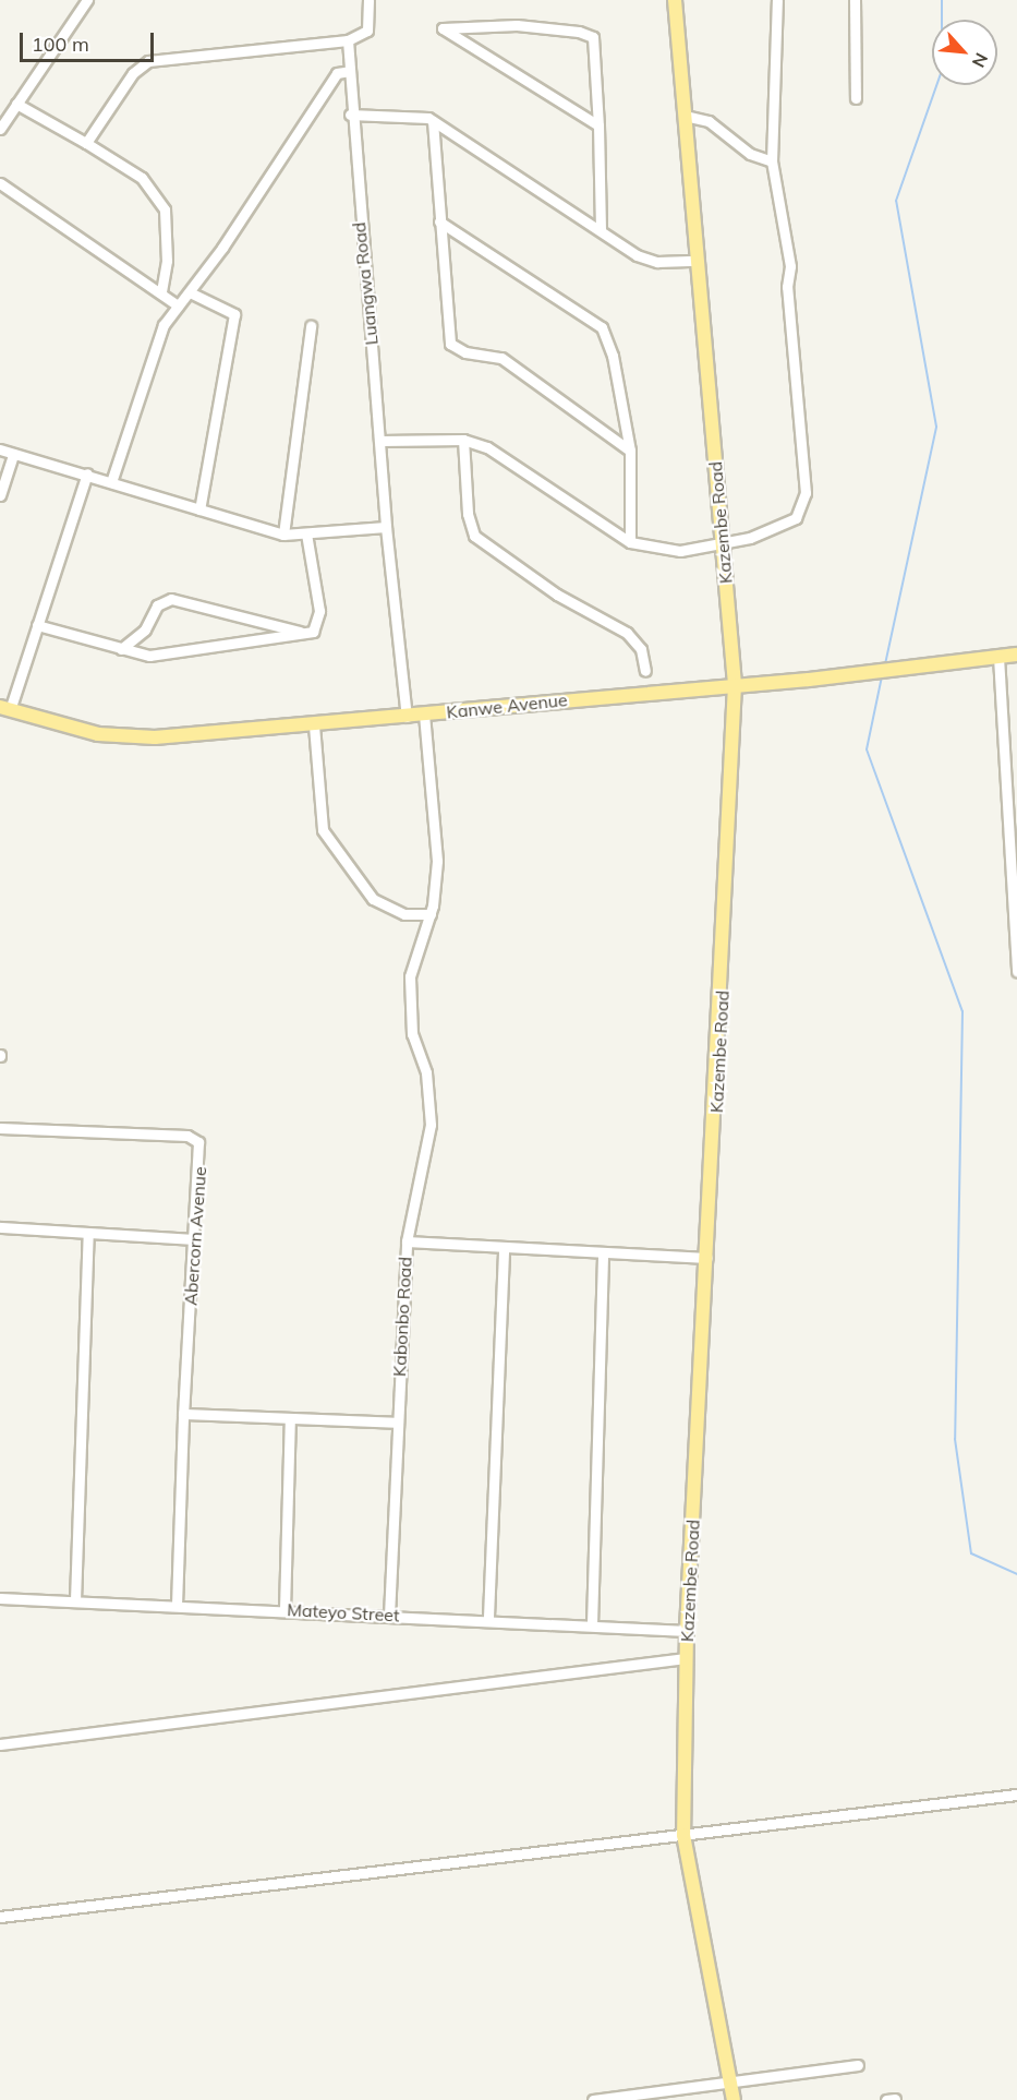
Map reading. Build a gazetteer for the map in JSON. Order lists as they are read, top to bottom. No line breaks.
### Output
{"streets":{"main road":["Kazembe Road","Kanwe Avenue"],"street":["Luangwa Road","Abercorn Avenue","Kabonbo Road","Mateyo Street"]},"crossings":[["Luangwa Road","Kanwe Avenue"],["Kazembe Road","Kanwe Avenue"],["Kazembe Road","Kabonbo Road"],["Kazembe Road","Mateyo Street"],["Abercorn Avenue","Mateyo Street"],["Kabonbo Road","Mateyo Street"]],"scale_bar":"100 m","north":"bottom right"}
